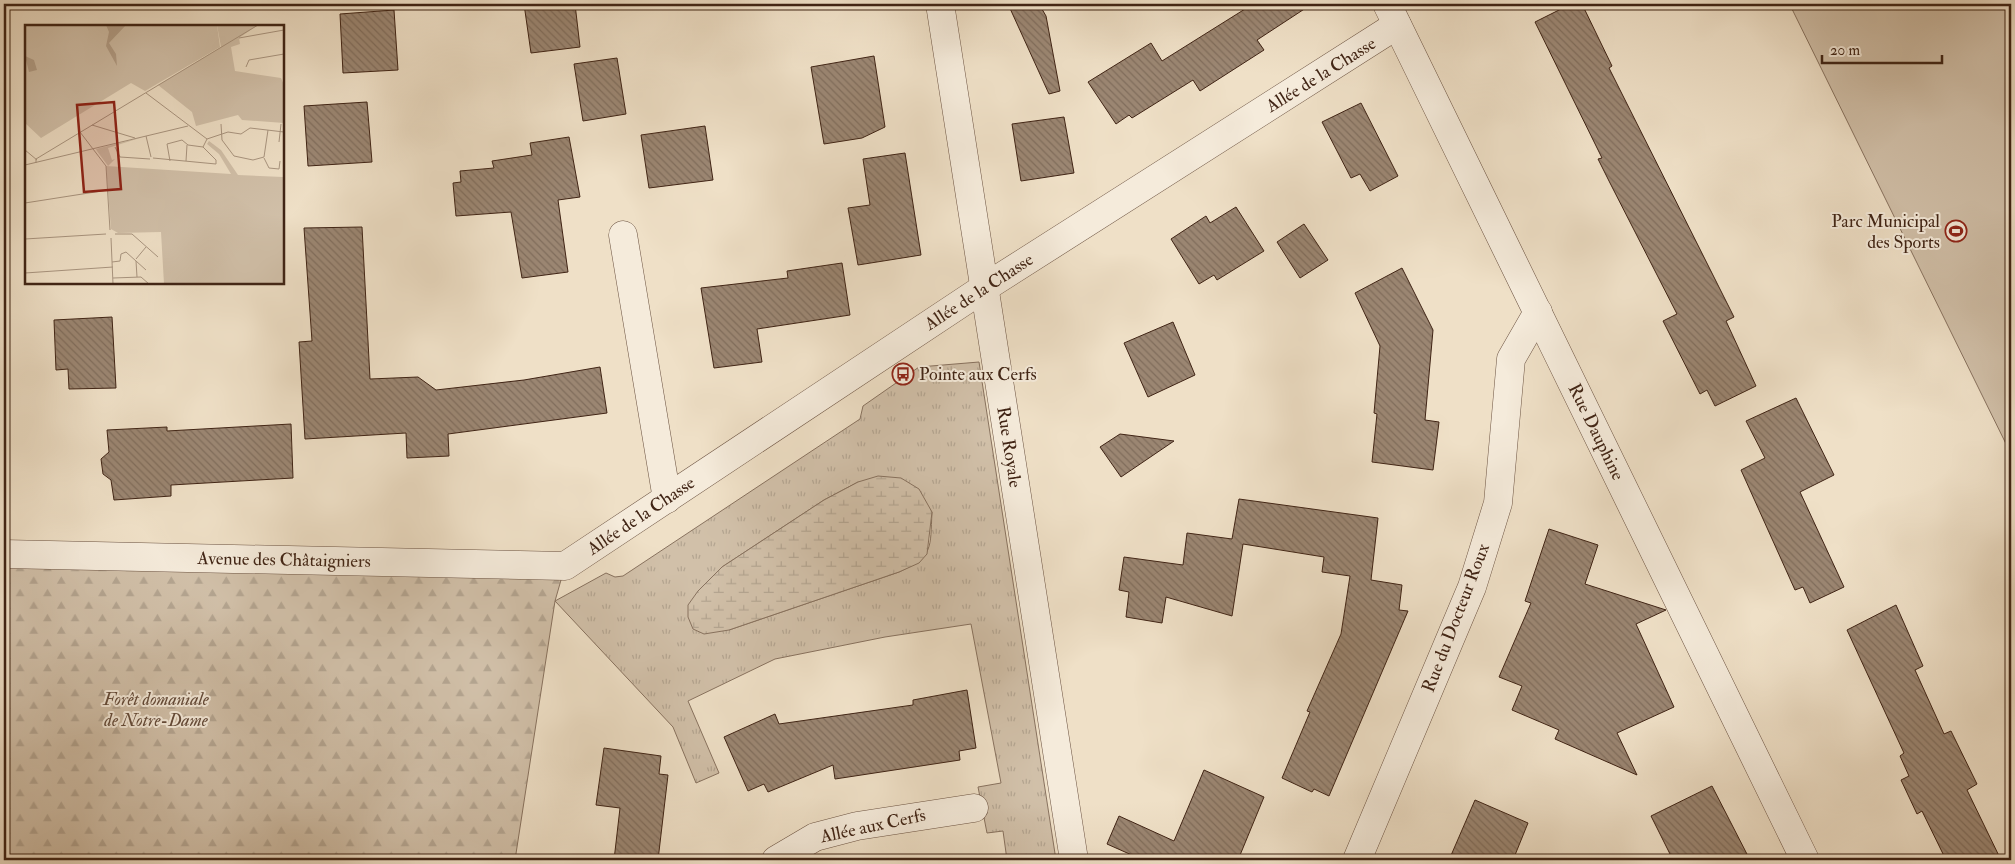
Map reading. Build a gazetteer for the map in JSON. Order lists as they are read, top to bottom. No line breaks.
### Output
{"streets":{"street":["Allée de la Chasse","Rue Dauphine","Rue Royale","Avenue des Châtaigniers","Rue du Docteur Roux","Allée aux Cerfs"]},"crossings":[["Allée de la Chasse","Rue Dauphine"],["Allée de la Chasse","Rue Royale"],["Allée de la Chasse","Avenue des Châtaigniers"],["Rue Dauphine","Rue du Docteur Roux"]],"parks":["Forêt domaniale de Notre-Dame"],"places":{"sports":["Parc Municipal des Sports"],"bus stop":["Pointe aux Cerfs"]},"scale_bar":"20 m"}
